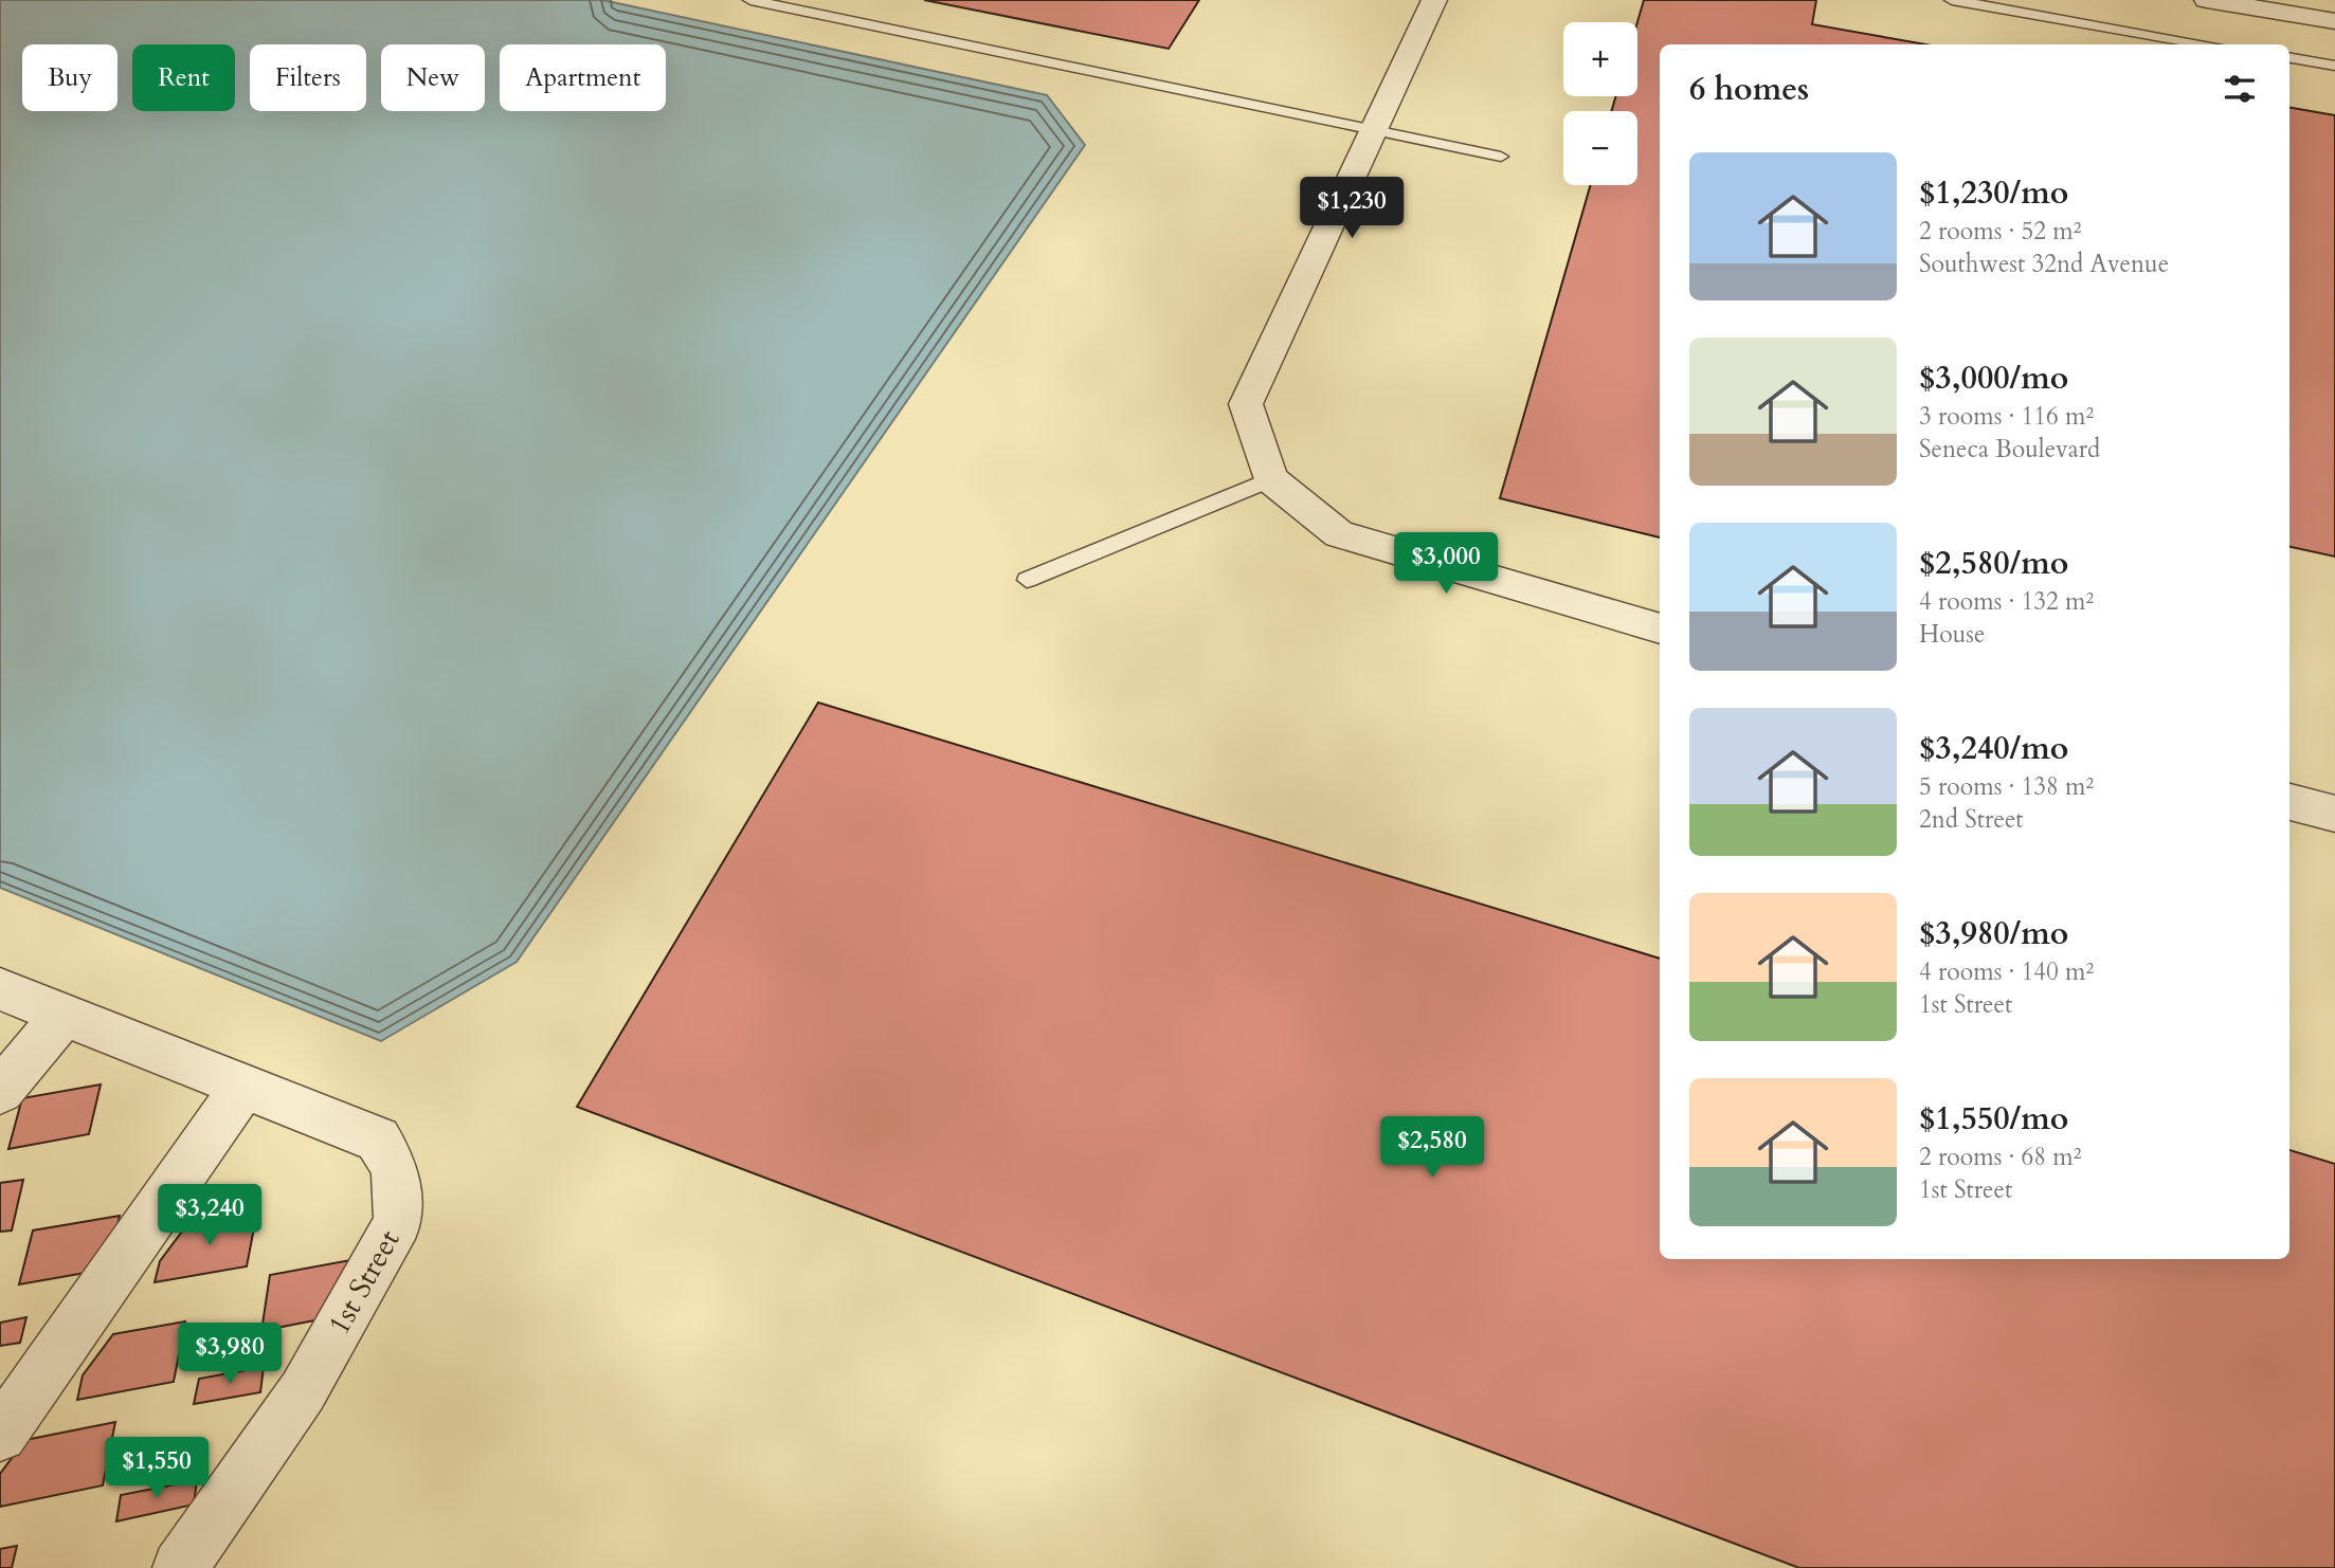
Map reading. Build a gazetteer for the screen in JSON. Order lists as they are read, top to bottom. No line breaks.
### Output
{"streets":{"street":["1st Street"]},"page":{"map_buttons":["+","−"],"chip":["Buy","Rent","Filters","New","Apartment"],"heading":"6 homes","list":[{"name":"$1,230/mo","note":"2 rooms · 52 m² · Southwest 32nd Avenue"},{"name":"$3,000/mo","note":"3 rooms · 116 m² · Seneca Boulevard"},{"name":"$2,580/mo","note":"4 rooms · 132 m² · House"},{"name":"$3,240/mo","note":"5 rooms · 138 m² · 2nd Street"},{"name":"$3,980/mo","note":"4 rooms · 140 m² · 1st Street"},{"name":"$1,550/mo","note":"2 rooms · 68 m² · 1st Street"}],"price":["$1,230","$3,000","$2,580","$3,240","$3,980","$1,550"]}}
